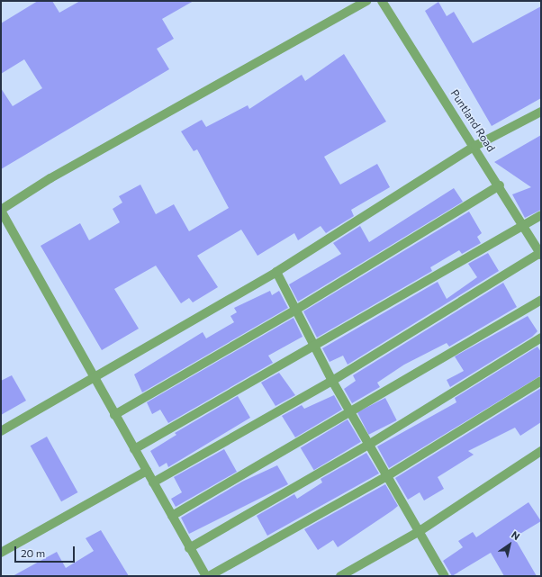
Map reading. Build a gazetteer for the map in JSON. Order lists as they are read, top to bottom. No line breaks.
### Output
{"streets":{"street":["Puntland Road"]},"scale_bar":"20 m","north":"top right"}
